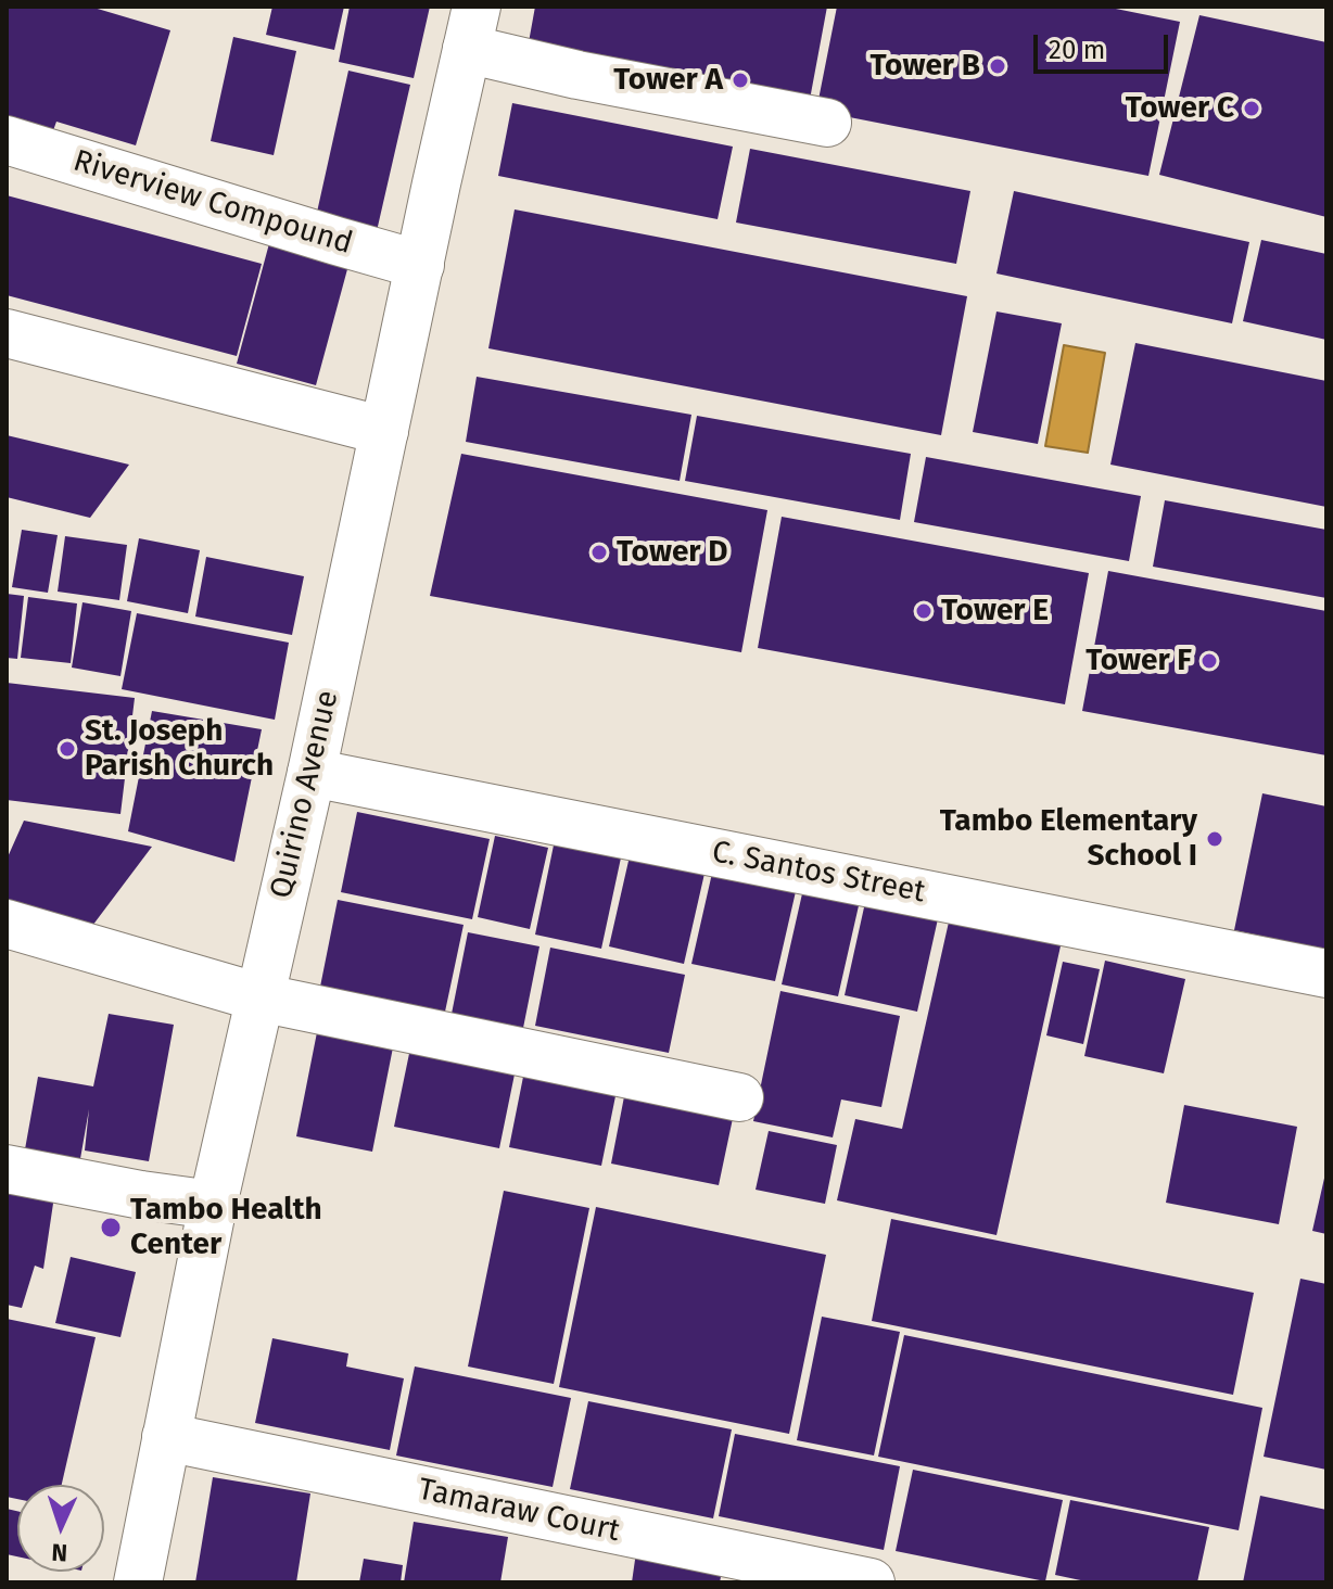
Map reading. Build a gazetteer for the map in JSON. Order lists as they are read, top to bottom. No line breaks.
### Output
{"streets":{"street":["Riverview Compound","Quirino Avenue","C. Santos Street","Tamaraw Court"]},"crossings":[["Riverview Compound","Quirino Avenue"],["Quirino Avenue","C. Santos Street"],["Quirino Avenue","Tamaraw Court"]],"places":["Tower B","Tower A","Tower C","Tower D","Tower E","Tower F","St. Joseph Parish Church","Tambo Elementary School I","Tambo Health Center"],"scale_bar":"20 m","north":"bottom"}
